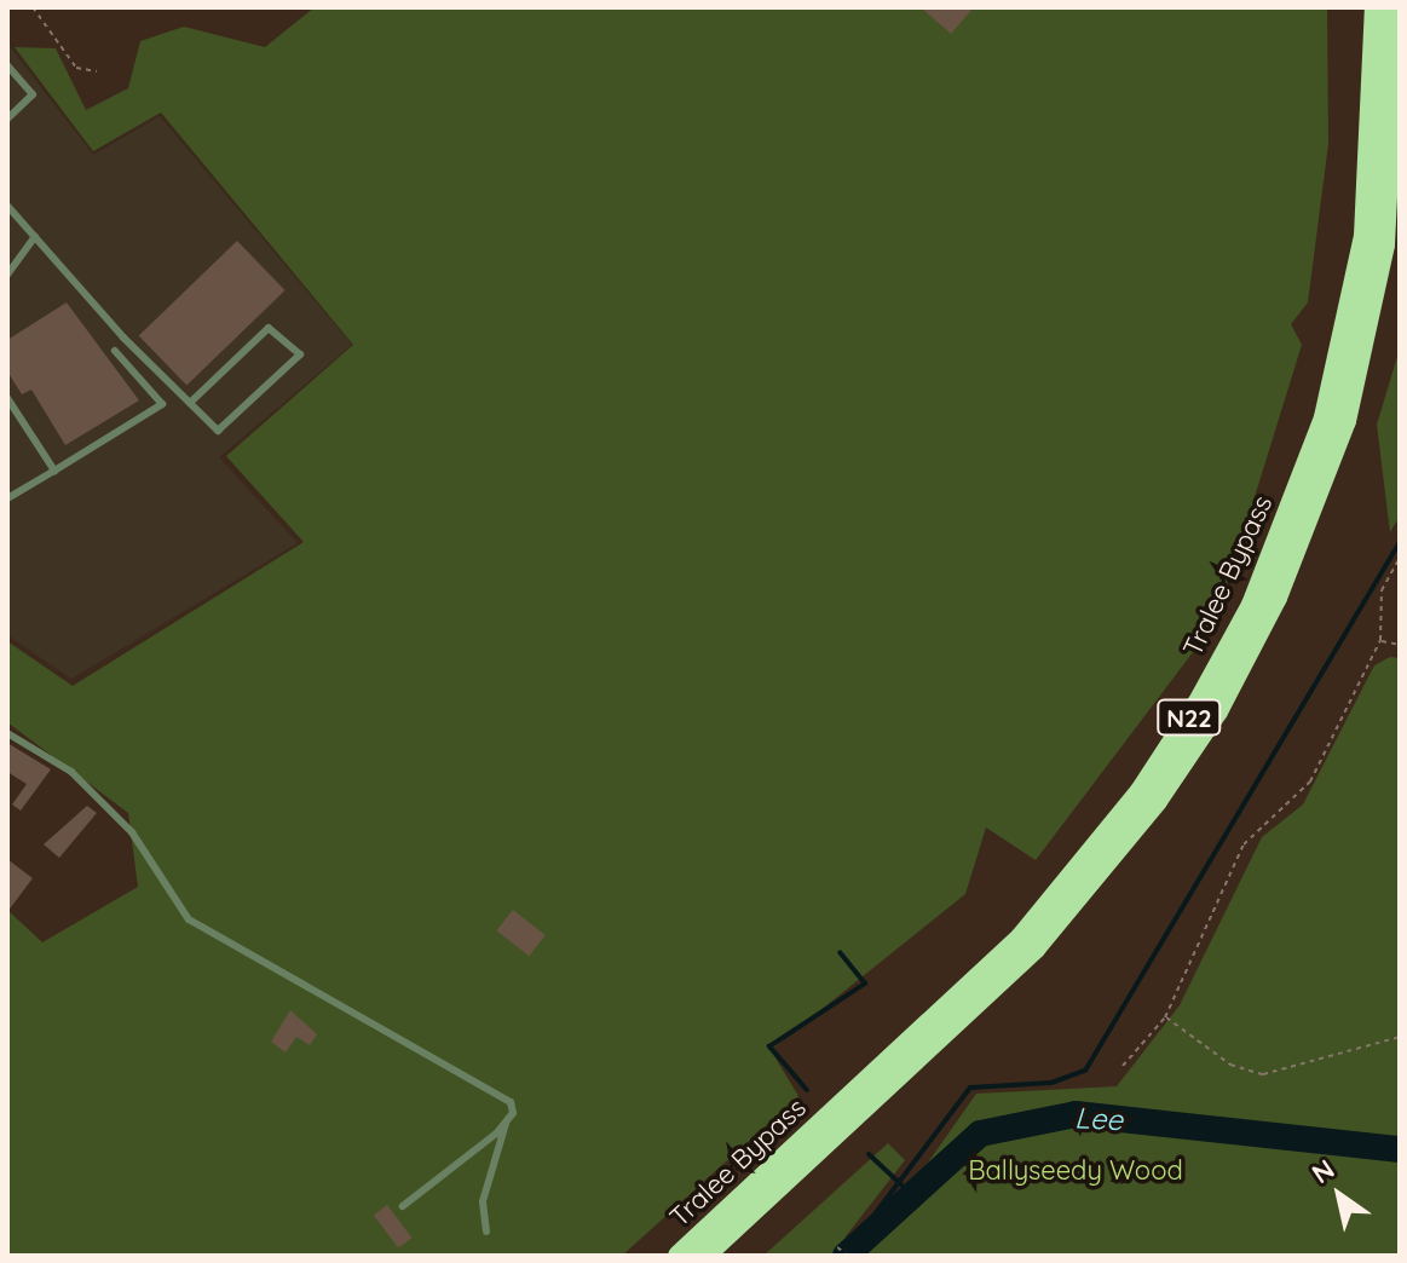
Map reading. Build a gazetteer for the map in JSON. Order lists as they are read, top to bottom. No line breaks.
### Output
{"streets":{"highway":["Tralee Bypass","N22"]},"water":["Lee"],"parks":["Ballyseedy Wood"],"north":"top left"}
